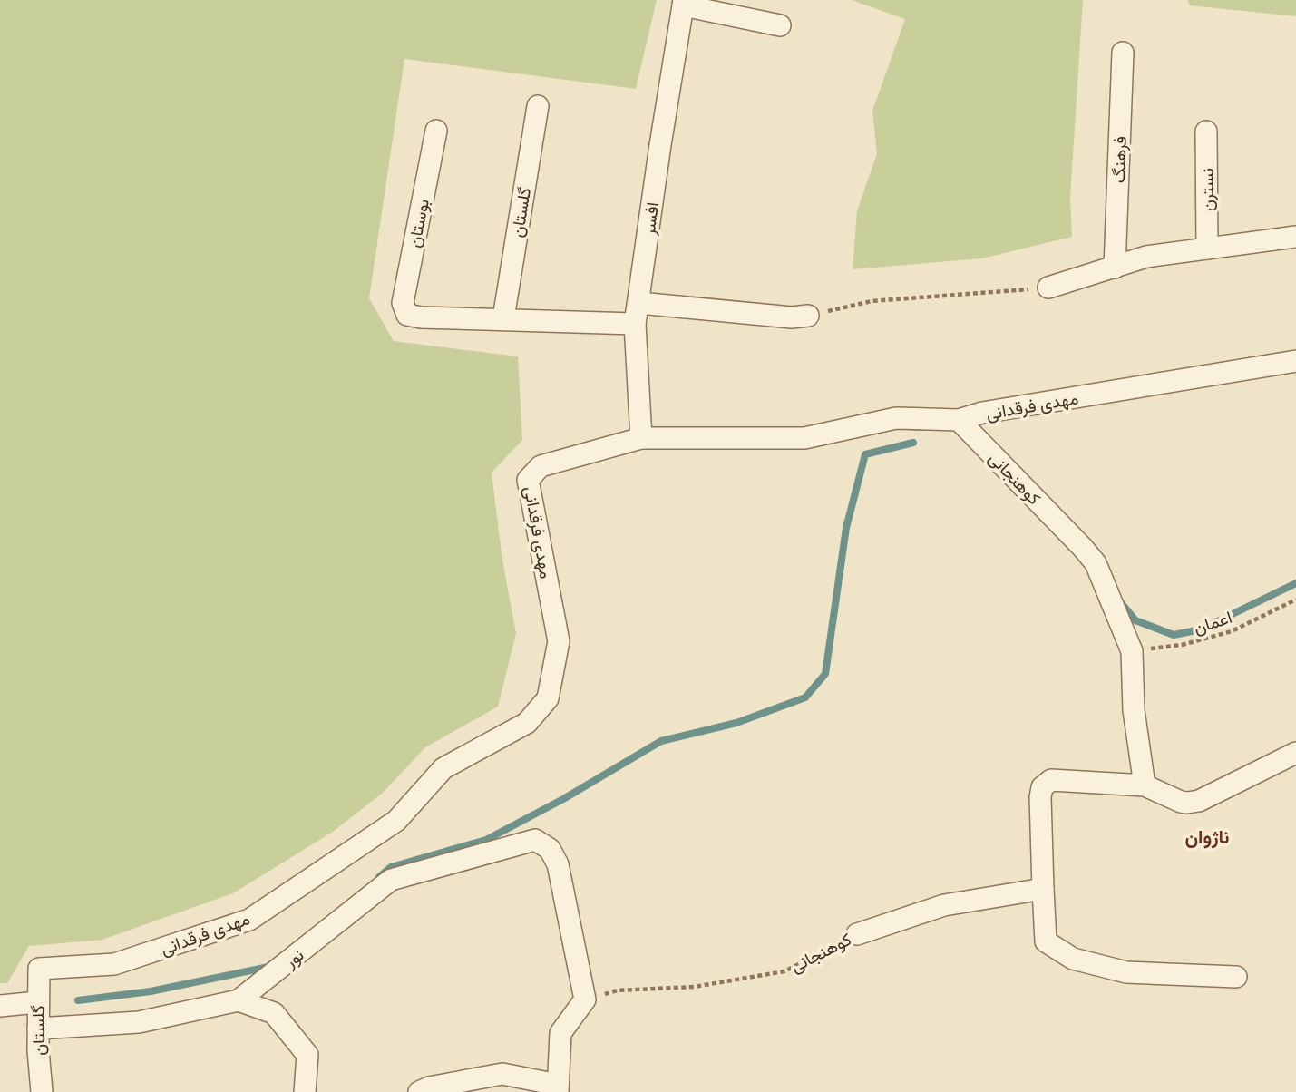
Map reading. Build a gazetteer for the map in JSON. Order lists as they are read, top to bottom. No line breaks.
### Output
{"streets":{"street":["فرهنگ","نسترن","گلستان","افسر","بوستان","مهدی فرقدانی","کوهنجانی","نور"],"path":["اعمان"]},"crossings":[["گلستان","بوستان"],["گلستان","مهدی فرقدانی"],["گلستان","نور"],["افسر","مهدی فرقدانی"],["مهدی فرقدانی","کوهنجانی"],["کوهنجانی","اعمان"],["کوهنجانی","نور"]],"districts":["ناژوان"]}
